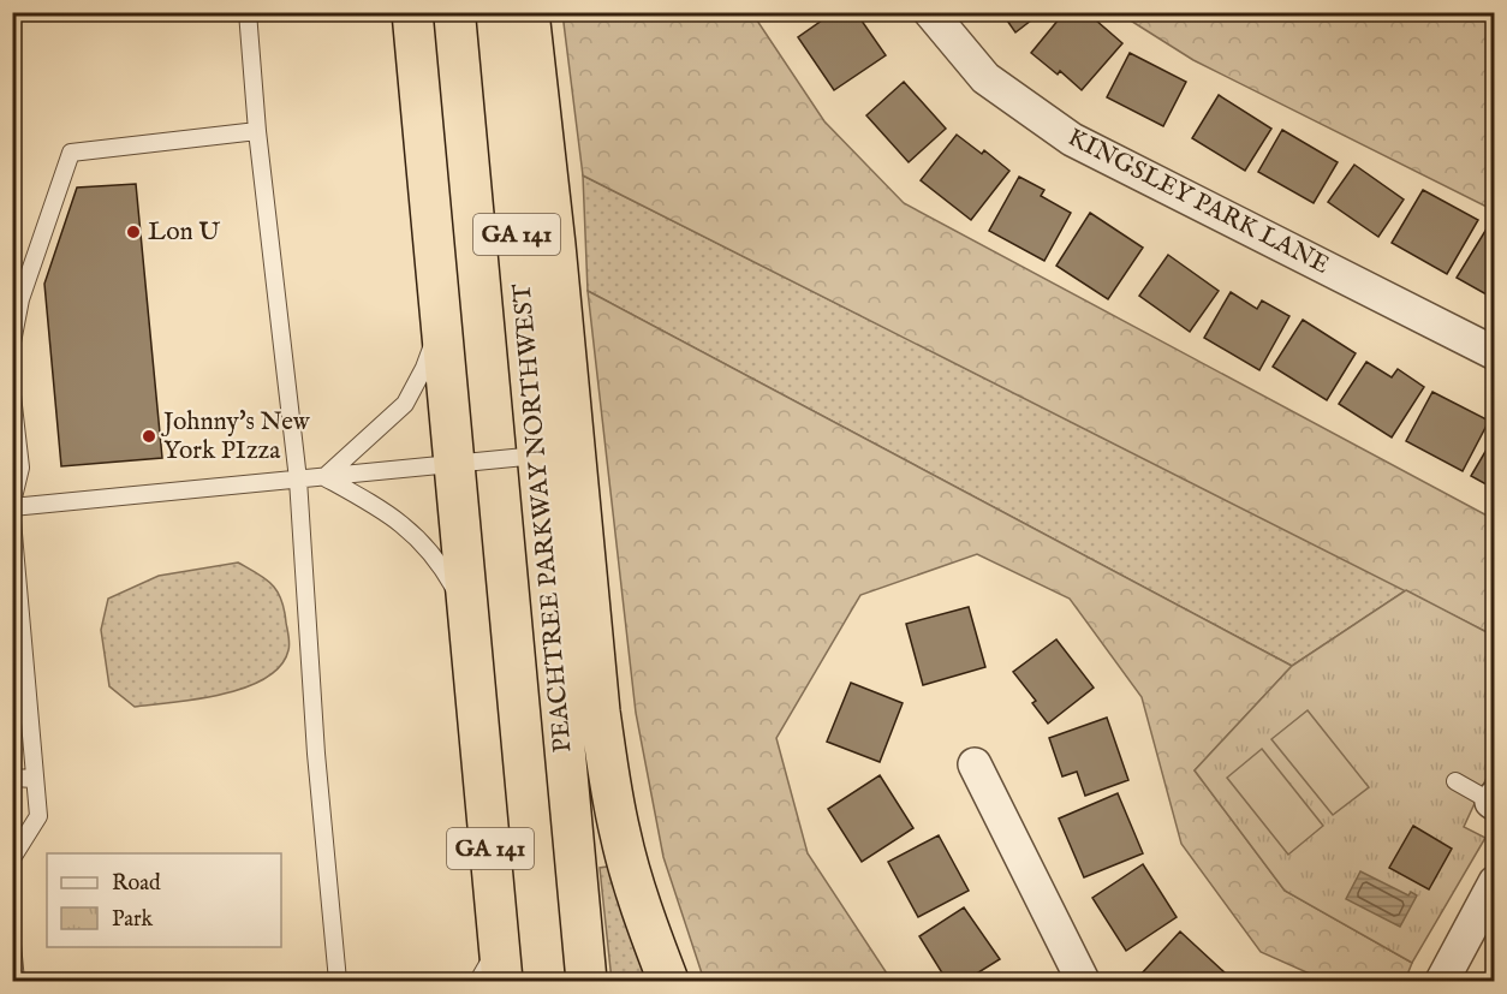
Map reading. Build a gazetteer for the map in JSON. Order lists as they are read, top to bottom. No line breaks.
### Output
{"streets":{"highway":["GA 141","PEACHTREE PARKWAY NORTHWEST"],"street":["KINGSLEY PARK LANE"]},"places":["Lon U","Johnny's New York PIzza"],"legend":["Road","Park"]}
